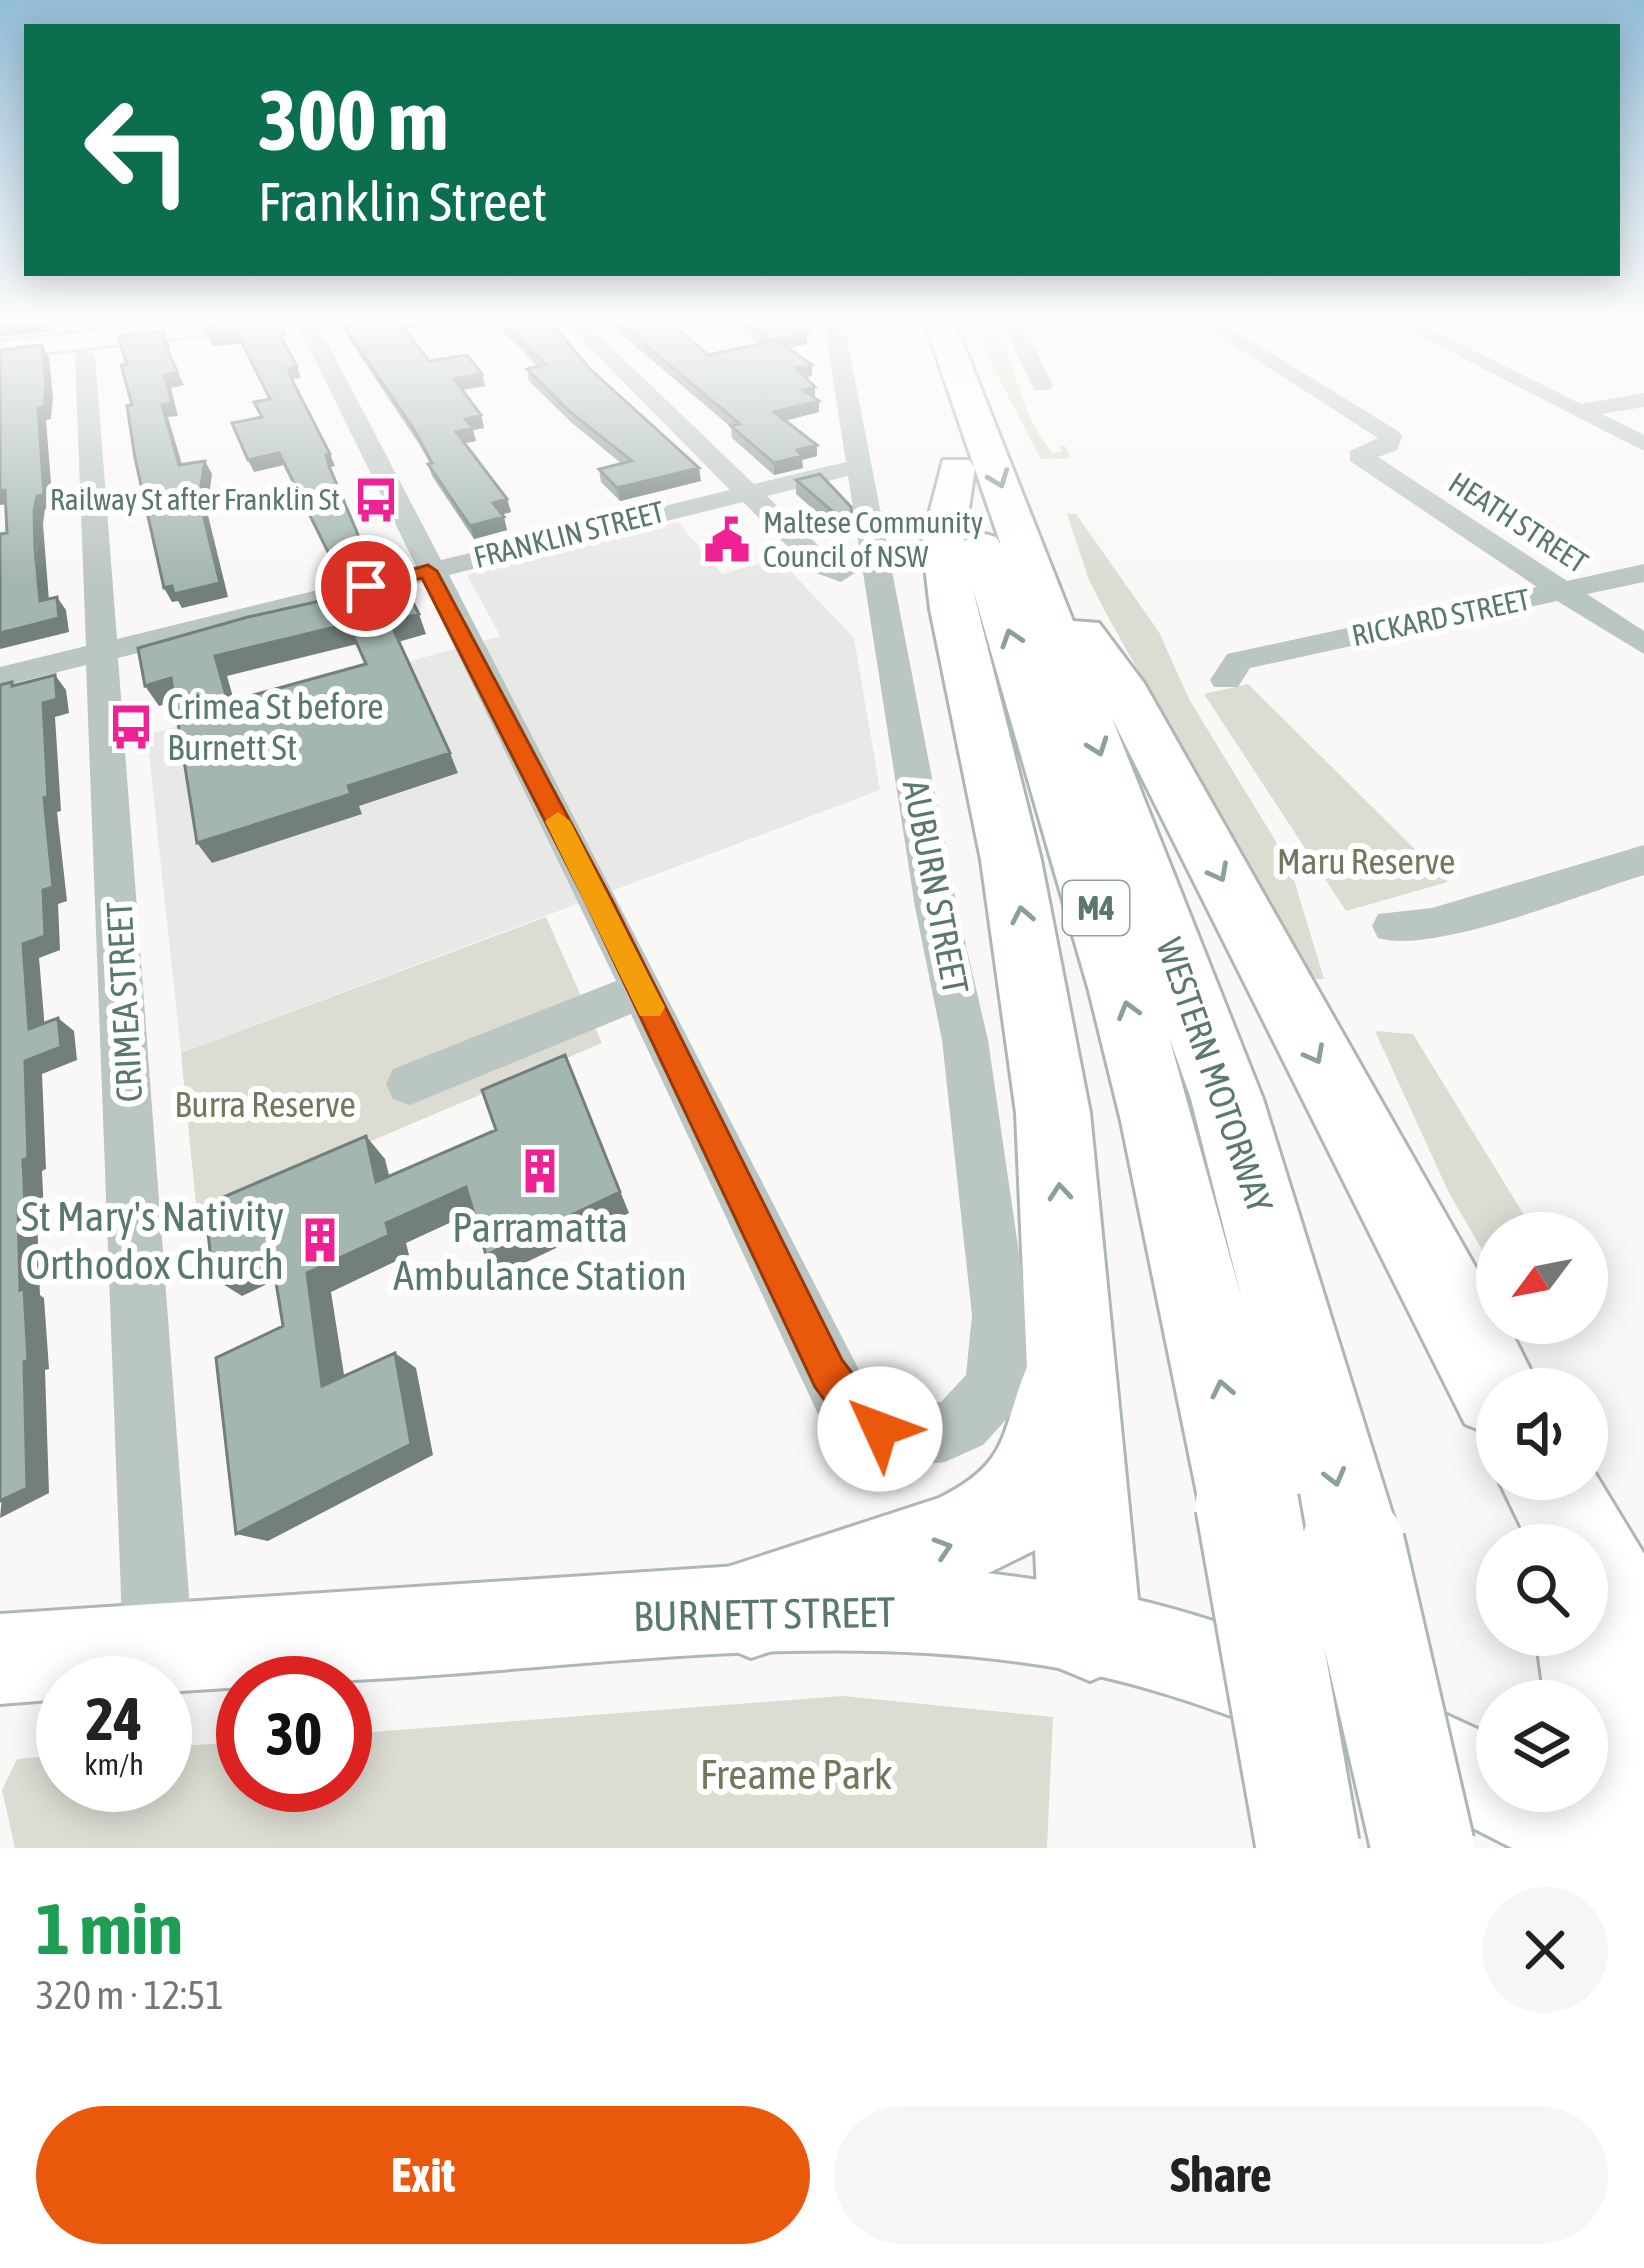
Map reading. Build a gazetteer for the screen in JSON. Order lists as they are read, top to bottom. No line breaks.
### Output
{"streets":{"highway":["M4","WESTERN MOTORWAY"],"main road":["BURNETT STREET"],"street":["HEATH STREET","FRANKLIN STREET","RICKARD STREET","AUBURN STREET","CRIMEA STREET"]},"crossings":[["HEATH STREET","RICKARD STREET"],["FRANKLIN STREET","AUBURN STREET"],["FRANKLIN STREET","CRIMEA STREET"],["M4","WESTERN MOTORWAY"],["CRIMEA STREET","BURNETT STREET"]],"parks":["Maru Reserve","Burra Reserve","Freame Park"],"places":{"bus stop":["Railway St after Franklin St","Crimea St before Burnett St"],"public building":["Maltese Community Council of NSW"],"building":["Parramatta Ambulance Station","St Mary's Nativity Orthodox Church"]},"north":"bottom left","page":{"turn":["300 m","Franklin Street"],"speed":"24 km/h","limit":"30","heading":["1 min","320 m · 12:51"],"buttons":["Exit","Share"]}}
